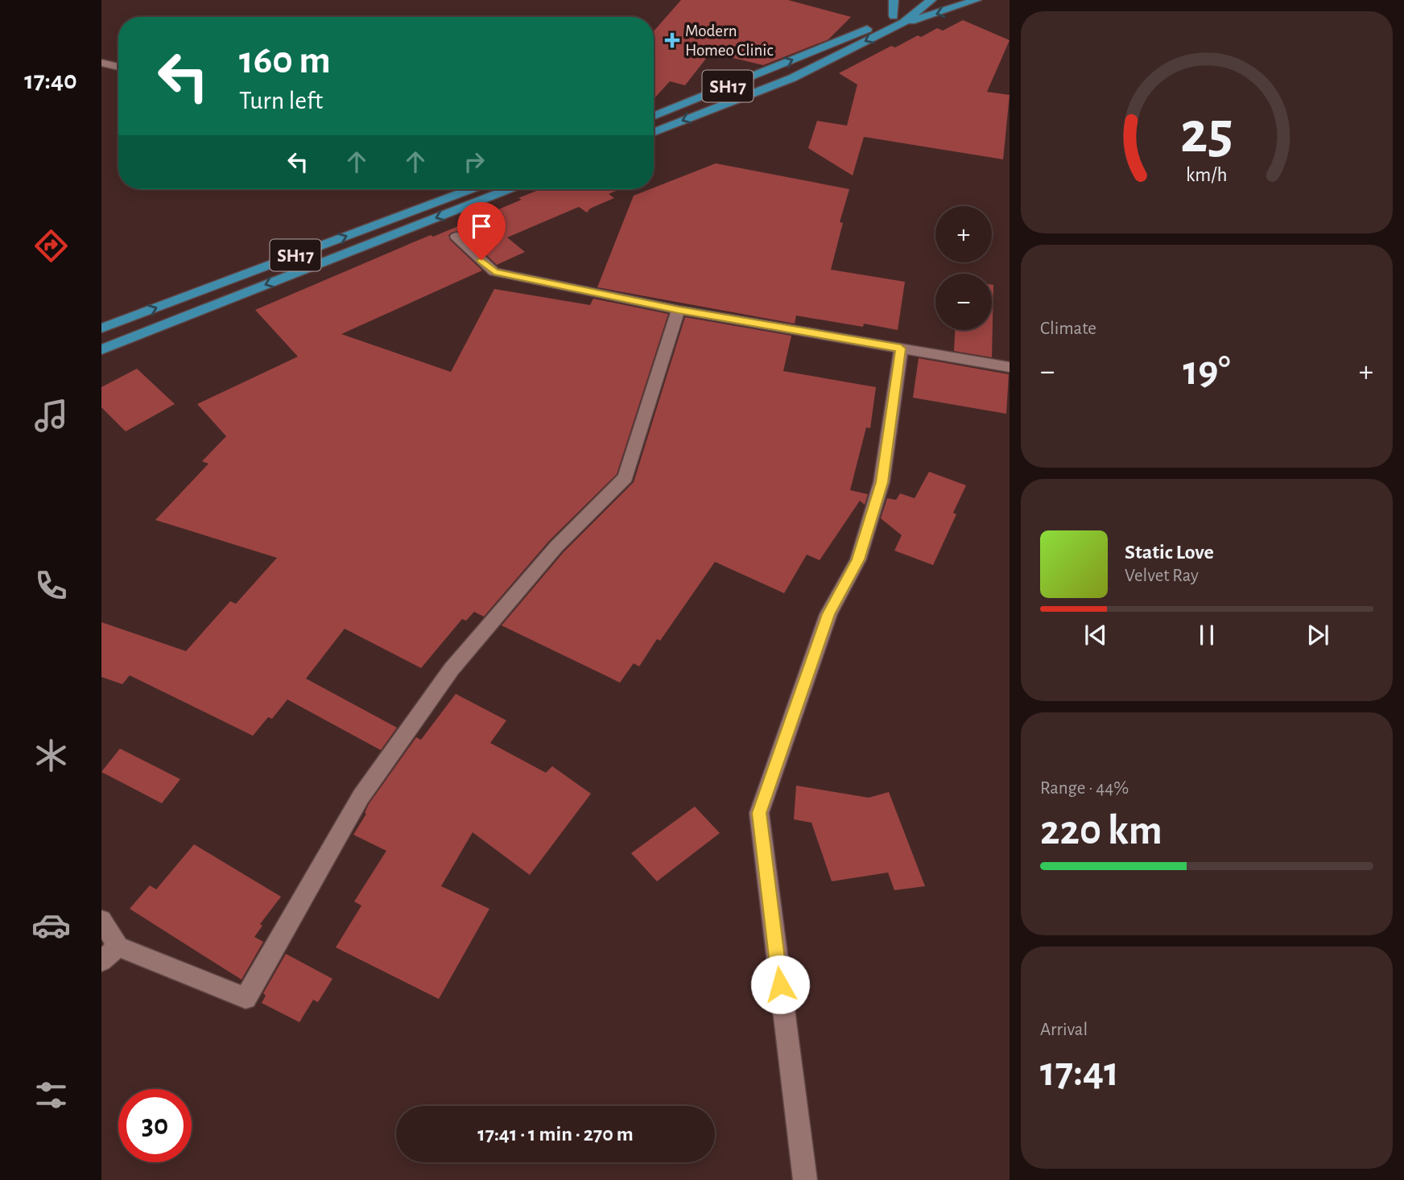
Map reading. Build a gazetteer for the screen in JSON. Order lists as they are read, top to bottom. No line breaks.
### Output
{"streets":{"main road":["SH17"]},"places":{"health":["Modern Homeo Clinic"]},"page":{"tabs":"17:40","turn":["160 m","Turn left"],"map_buttons":["+","−"],"tile":["Climate",["Range · 44%","220 km"],["Arrival","17:41"]],"heat":["−","19°","+"],"song":["Static Love","Velvet Ray"],"limit":"30","trip":"17:41 · 1 min · 270 m","gauge":["25","km/h"]}}
